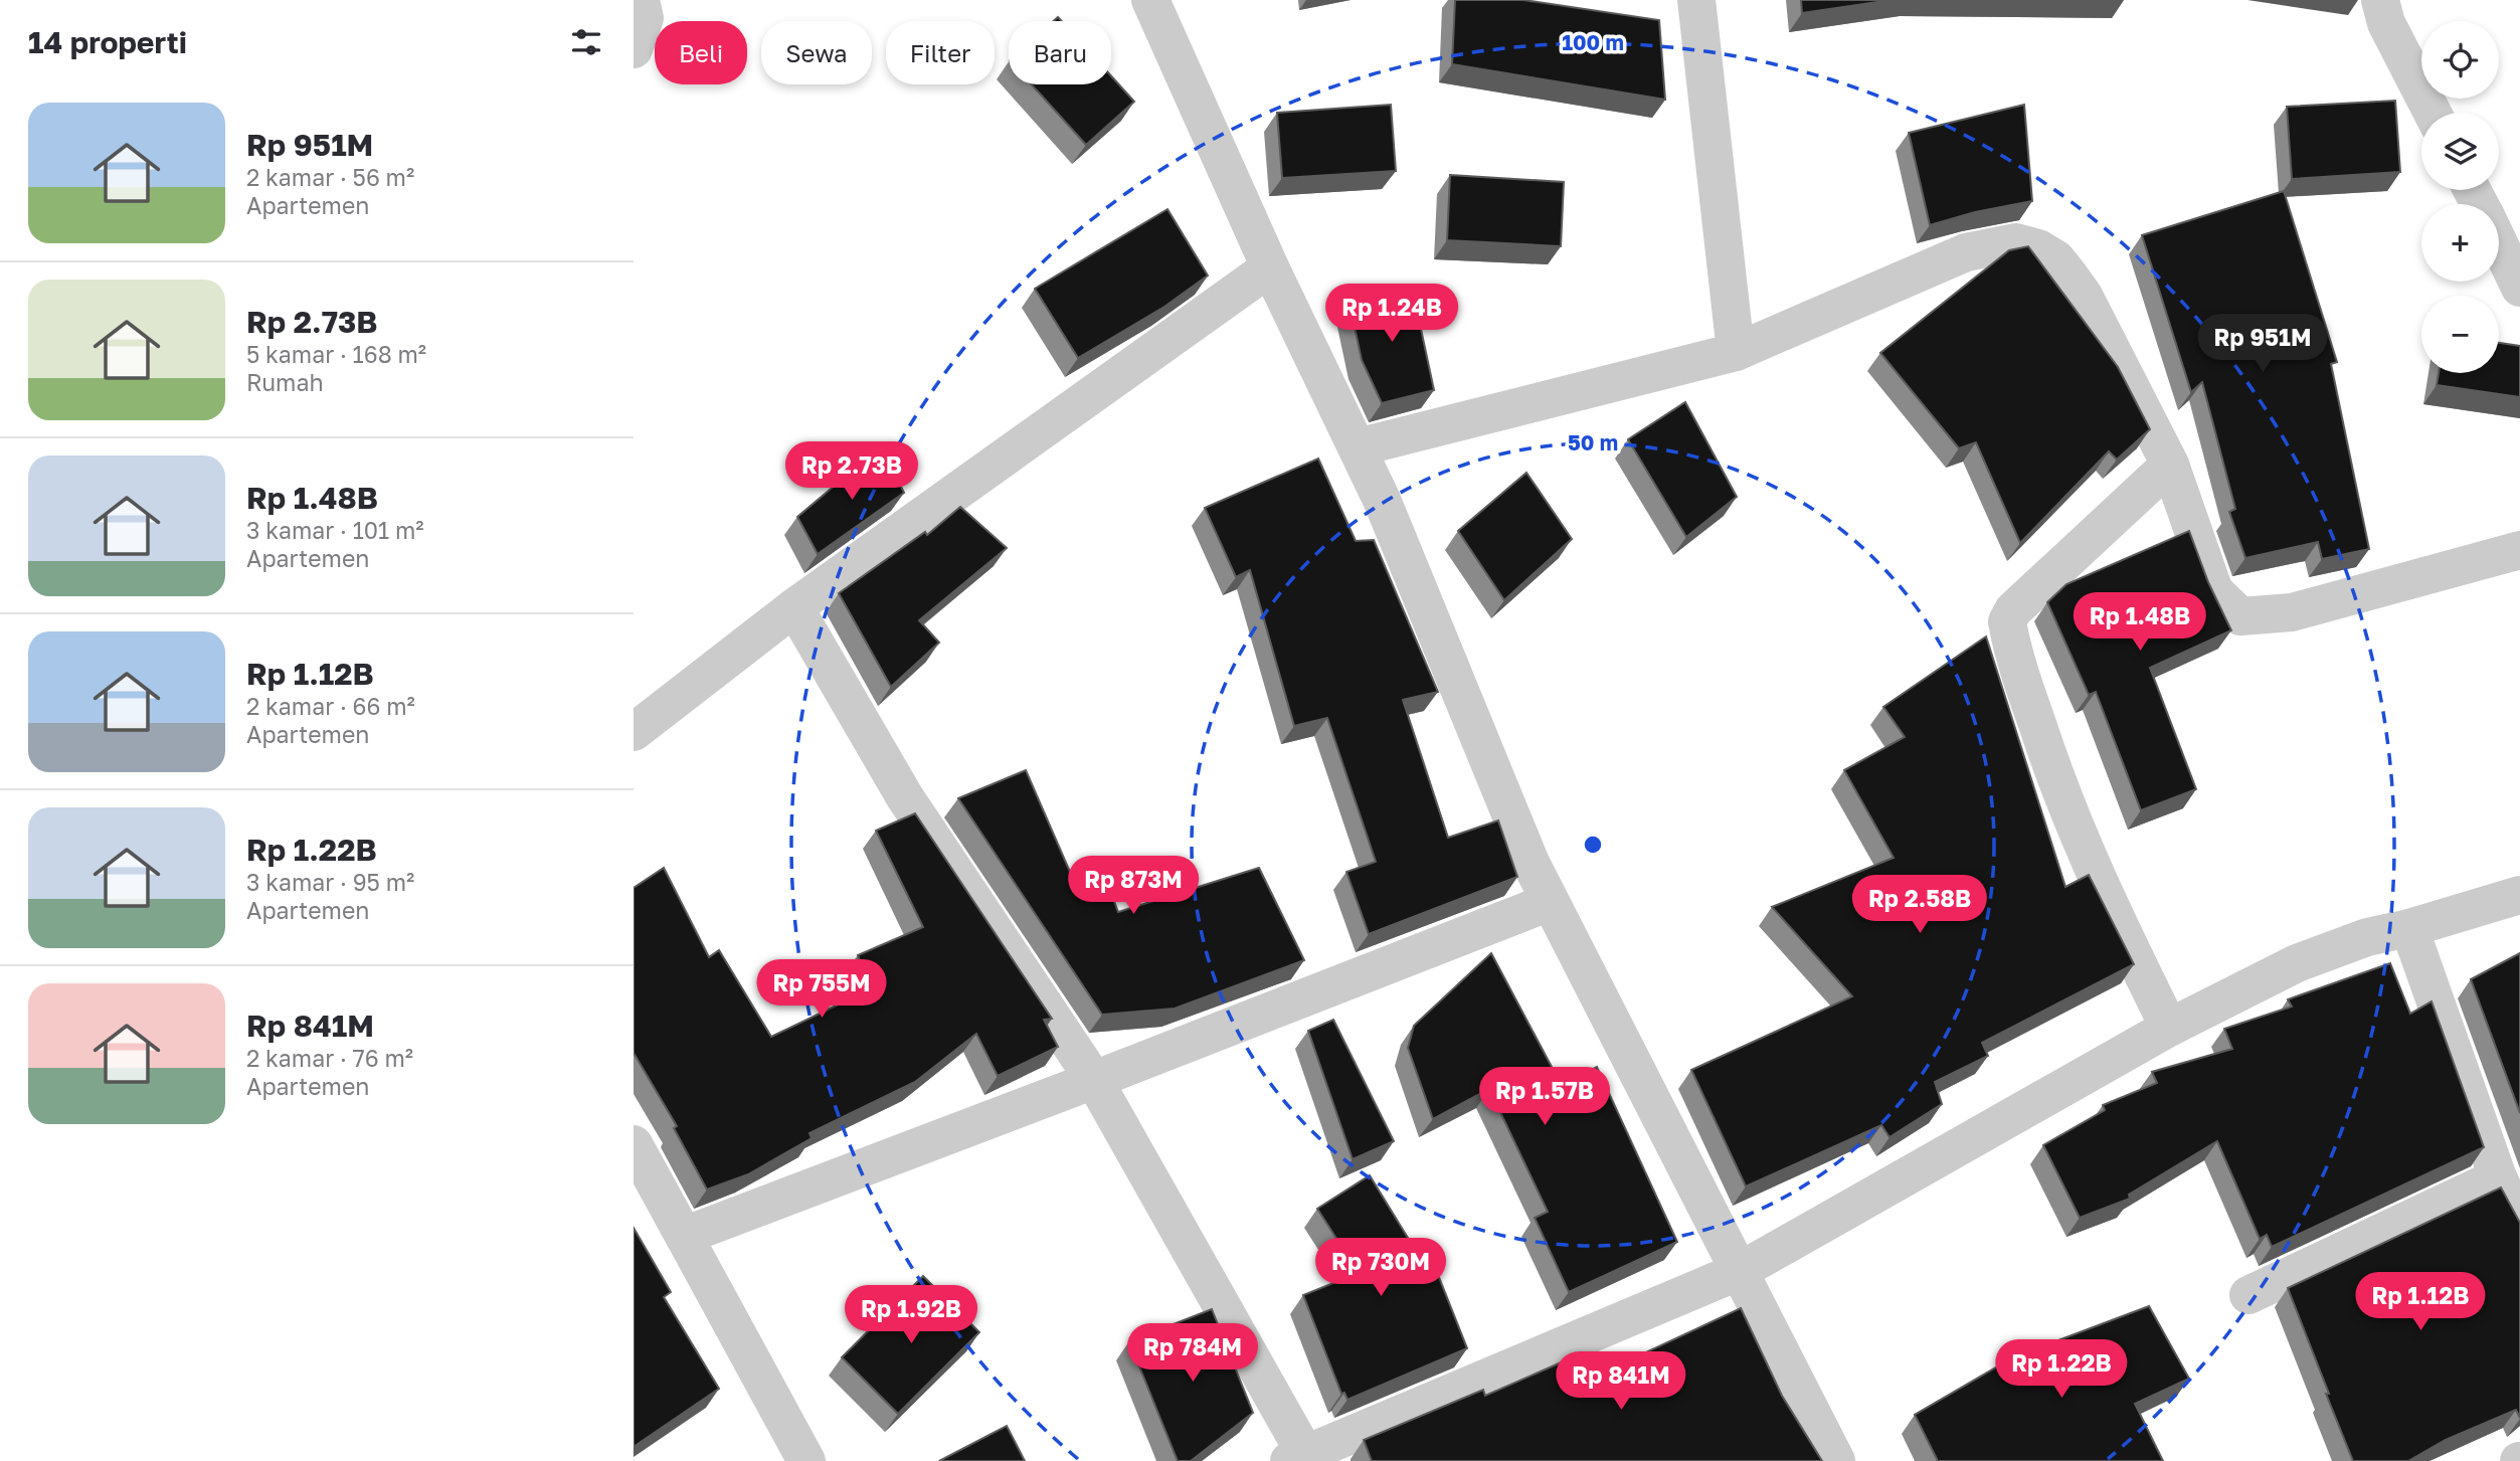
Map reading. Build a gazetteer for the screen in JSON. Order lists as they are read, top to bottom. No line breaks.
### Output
{"page":{"heading":"14 properti","map_buttons":["+","−"],"chip":["Beli","Sewa","Filter","Baru"],"list":[{"name":"Rp 951M","note":"2 kamar · 56 m² · Apartemen"},{"name":"Rp 2.73B","note":"5 kamar · 168 m² · Rumah"},{"name":"Rp 1.48B","note":"3 kamar · 101 m² · Apartemen"},{"name":"Rp 1.12B","note":"2 kamar · 66 m² · Apartemen"},{"name":"Rp 1.22B","note":"3 kamar · 95 m² · Apartemen"},{"name":"Rp 841M","note":"2 kamar · 76 m² · Apartemen"}],"price":["Rp 1.24B","Rp 951M","Rp 2.73B","Rp 1.48B","Rp 873M","Rp 2.58B","Rp 755M","Rp 1.57B","Rp 730M","Rp 1.12B","Rp 1.92B","Rp 784M","Rp 1.22B","Rp 841M"]},"rings":["100 m","50 m"]}
